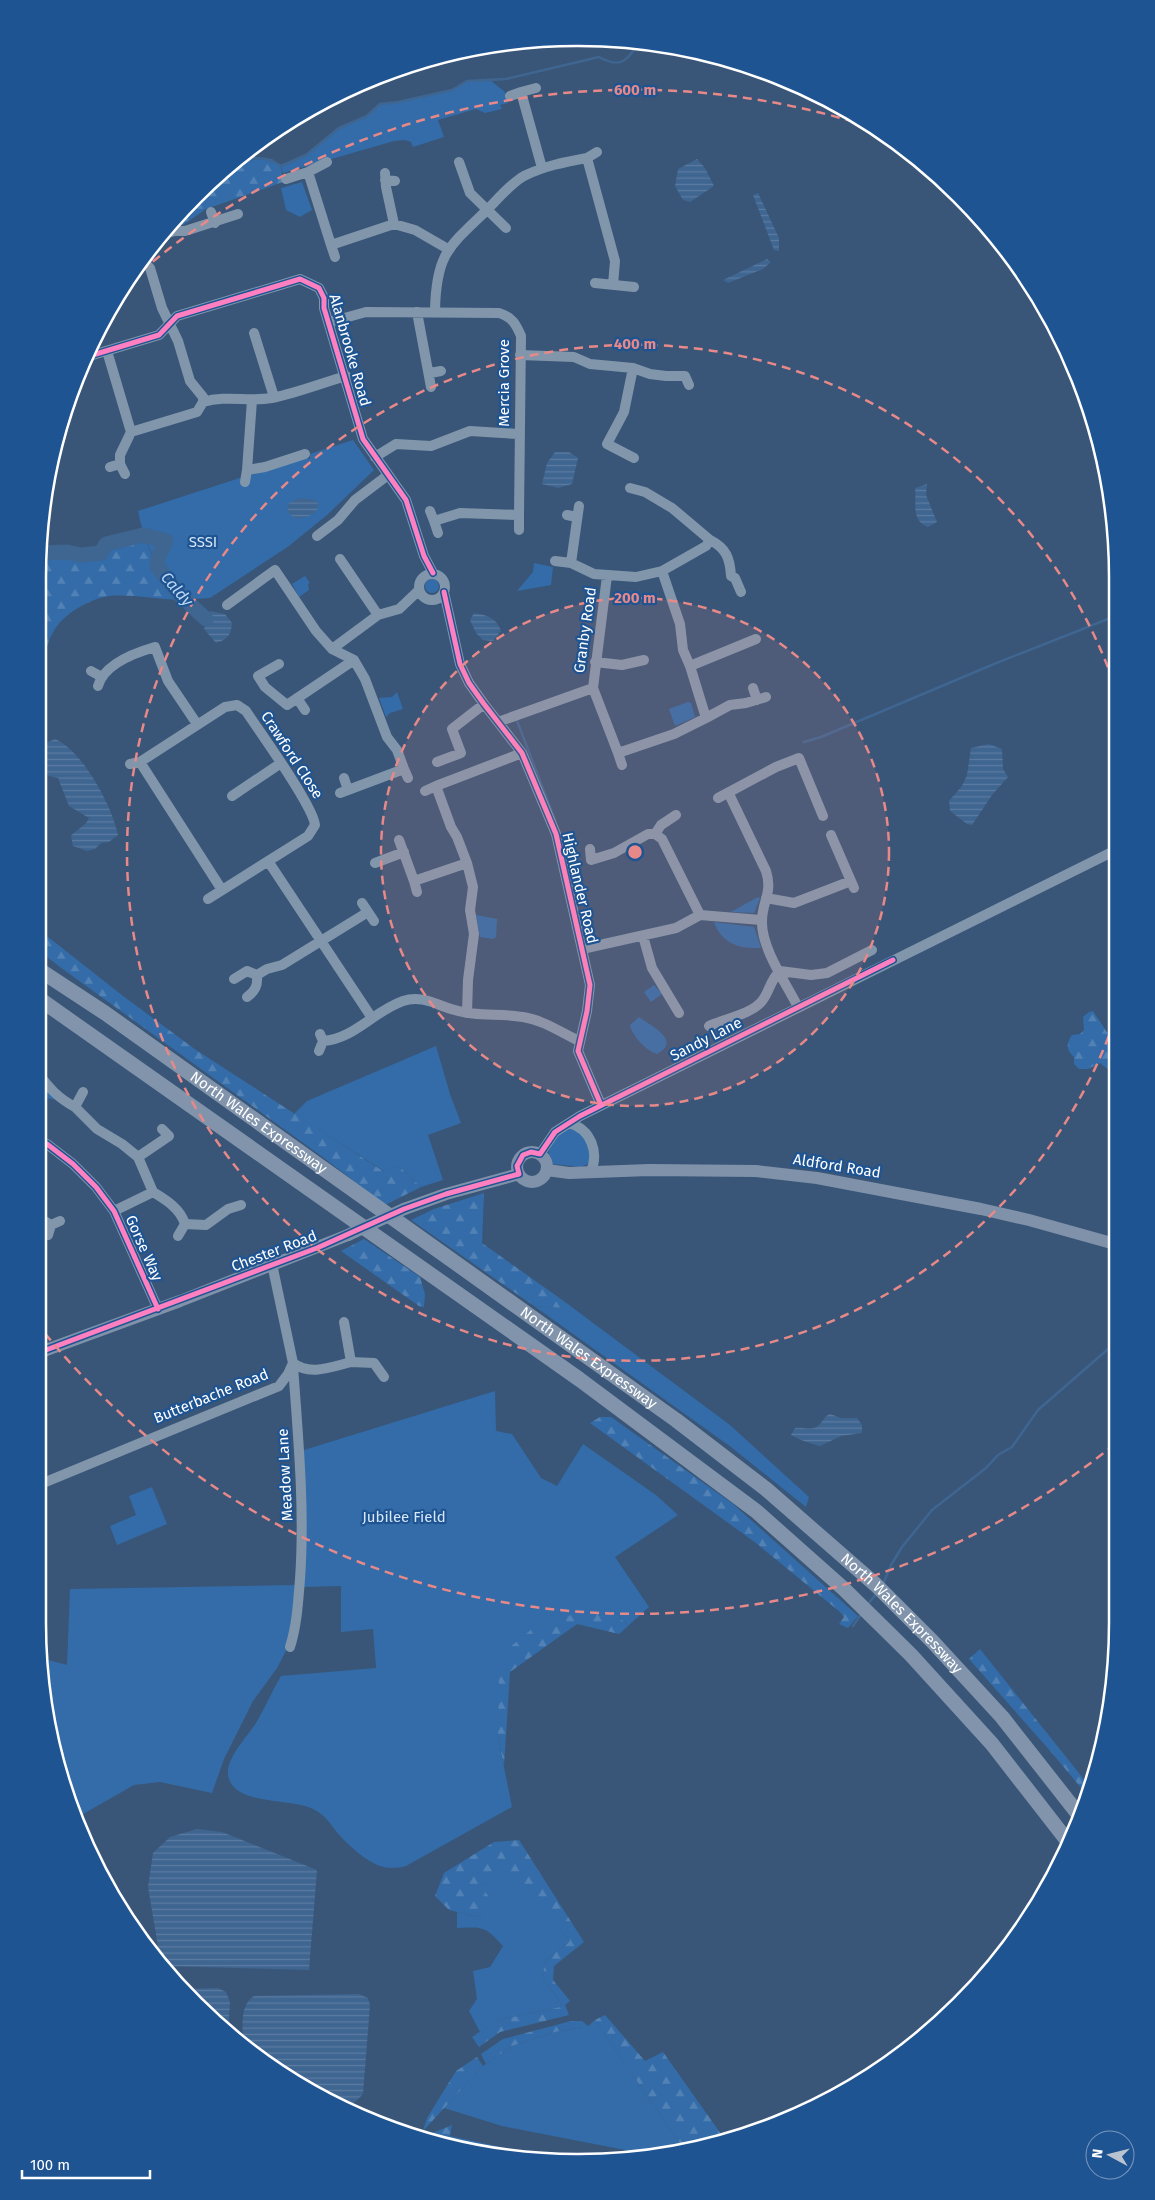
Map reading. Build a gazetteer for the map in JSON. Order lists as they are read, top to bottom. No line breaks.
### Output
{"streets":{"highway":["North Wales Expressway"],"main road":["Aldford Road","Chester Road"],"street":["Alanbrooke Road","Mercia Grove","Granby Road","Crawford Close","Highlander Road","Sandy Lane","Gorse Way","Butterbache Road","Meadow Lane"]},"crossings":[["Alanbrooke Road","Mercia Grove"],["Alanbrooke Road","Highlander Road"],["Highlander Road","Sandy Lane"],["Sandy Lane","Aldford Road"],["Sandy Lane","Chester Road"],["Aldford Road","Chester Road"],["Gorse Way","Chester Road"],["Butterbache Road","Meadow Lane"]],"water":["Caldy"],"parks":["SSSI","Jubilee Field"],"scale_bar":"100 m","north":"left","rings":["600 m","400 m","200 m"]}
